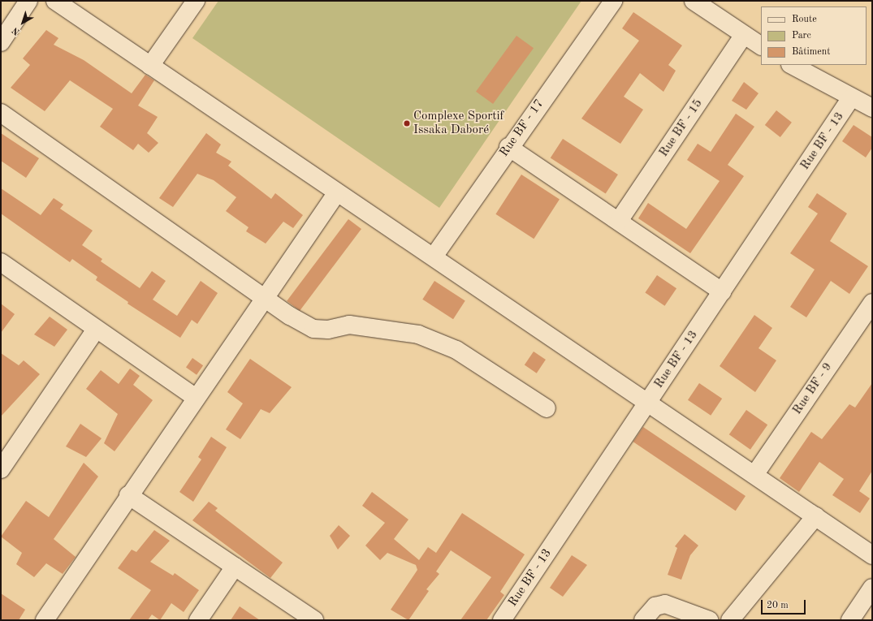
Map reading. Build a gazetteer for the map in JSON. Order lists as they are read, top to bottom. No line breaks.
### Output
{"streets":{"street":["Rue BF - 17","Rue BF - 15","Rue BF - 13","Rue BF - 9"]},"places":["Complexe Sportif Issaka Daboré"],"legend":["Route","Parc","Bâtiment"],"scale_bar":"20 m","north":"bottom left"}
